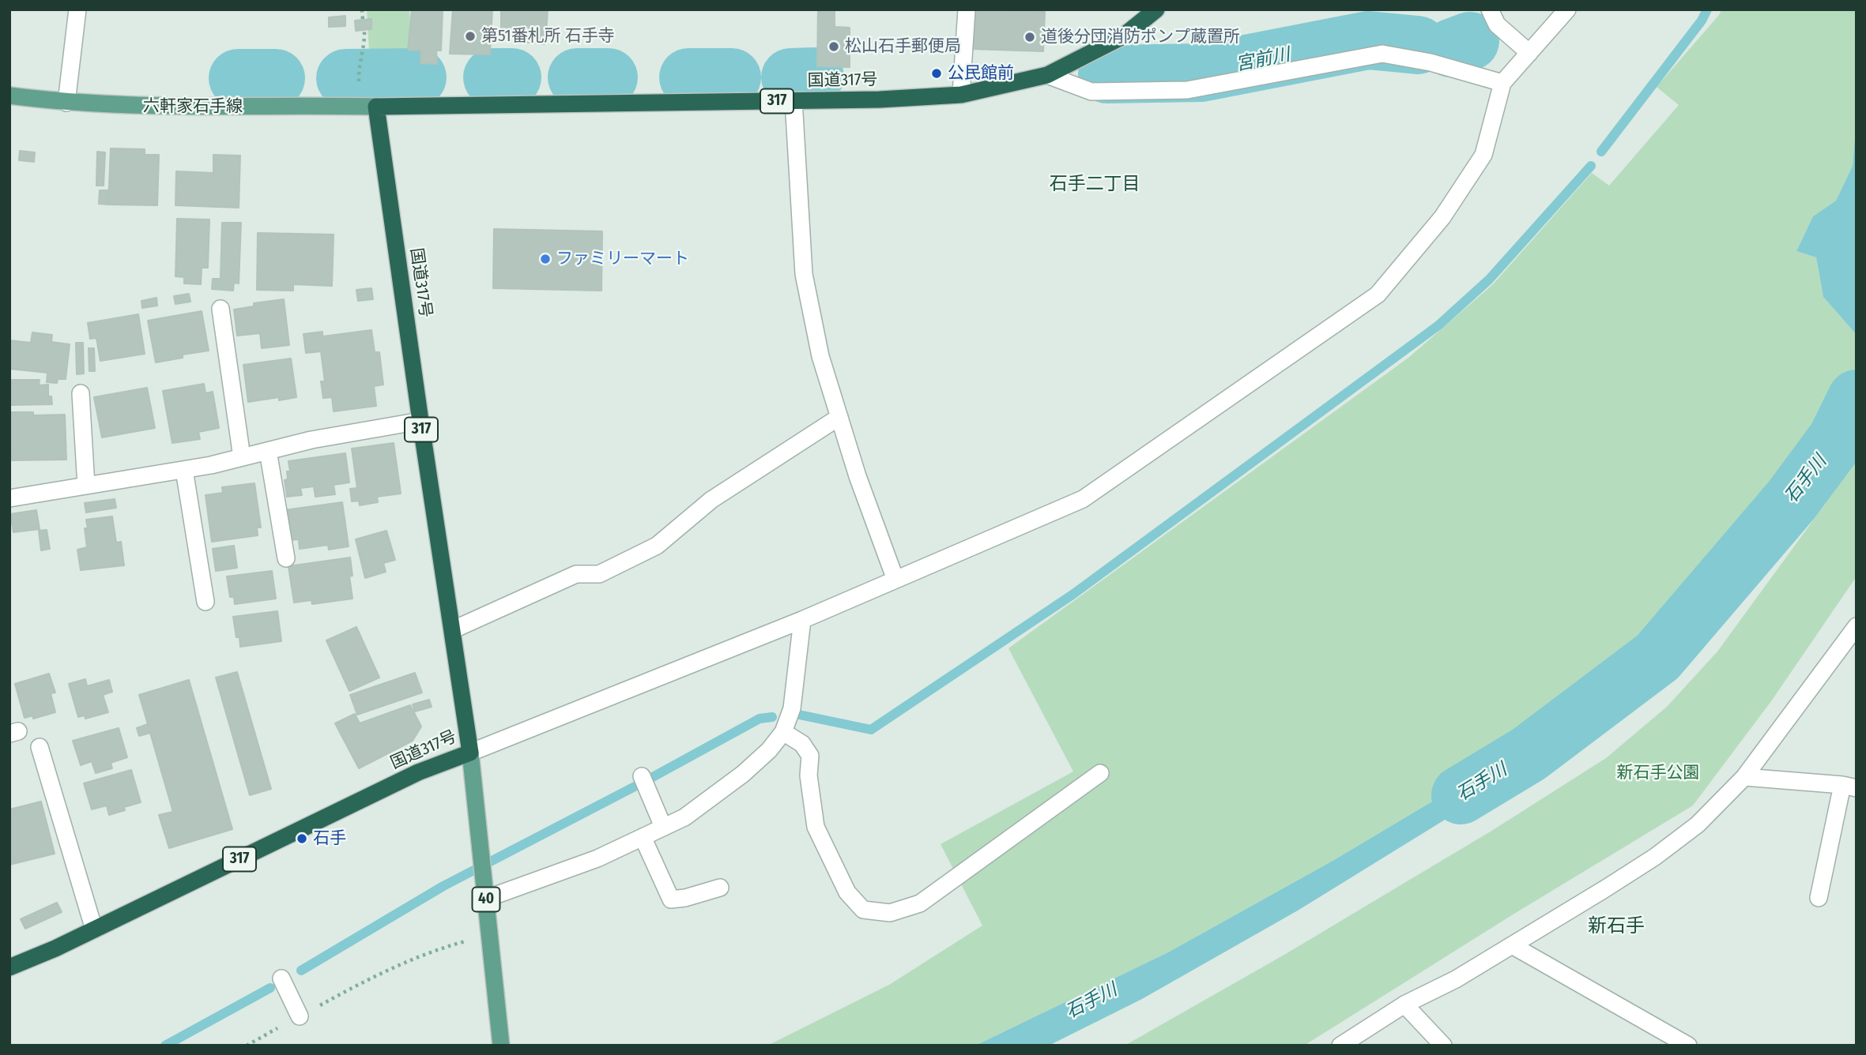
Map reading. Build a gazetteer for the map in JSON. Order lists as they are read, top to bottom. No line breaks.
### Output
{"streets":{"highway":["国道317号","317"],"main road":["六軒家石手線","40"]},"crossings":[["国道317号","六軒家石手線"],["国道317号","40"]],"districts":["石手二丁目","新石手"],"water":["宮前川","石手川"],"parks":["新石手公園"],"places":["第51番札所 石手寺","道後分団消防ポンプ蔵置所","松山石手郵便局","公民館前","ファミリーマート","石手"]}
